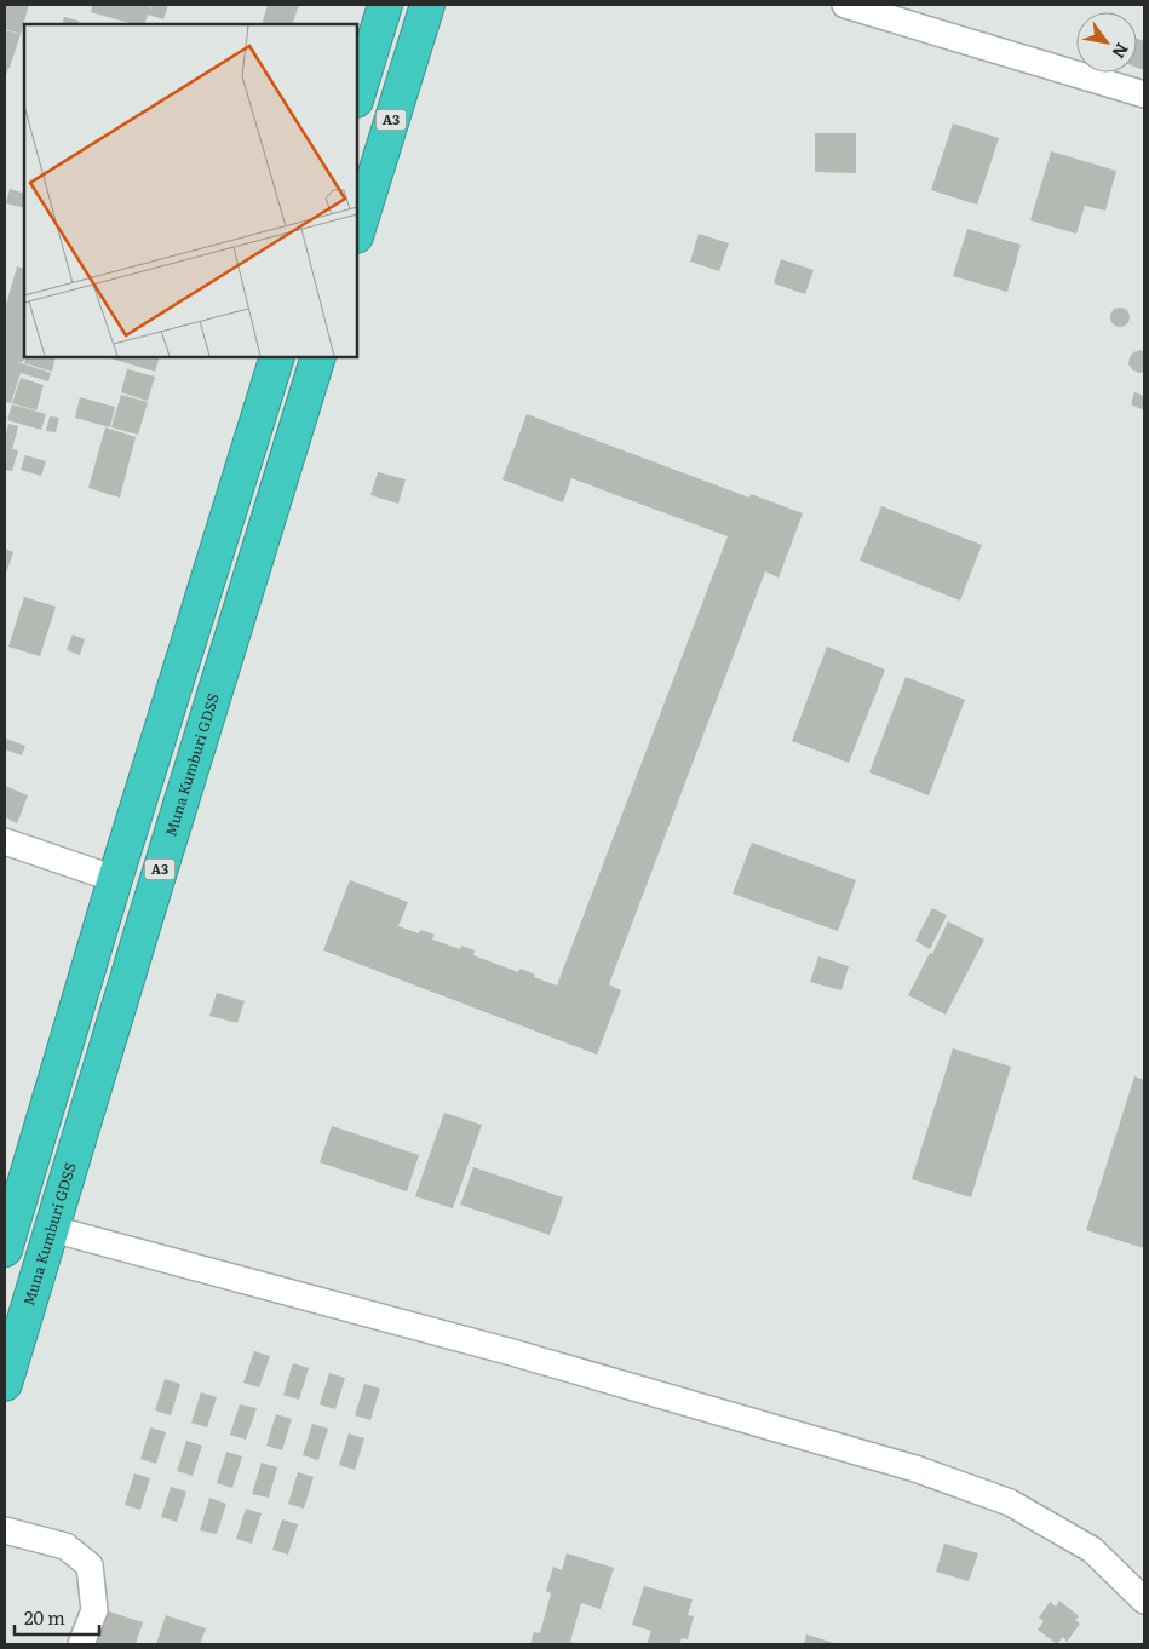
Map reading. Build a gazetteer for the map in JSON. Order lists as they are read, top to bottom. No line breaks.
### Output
{"streets":{"highway":["A3","Muna Kumburi GDSS"]},"scale_bar":"20 m","north":"bottom right"}
